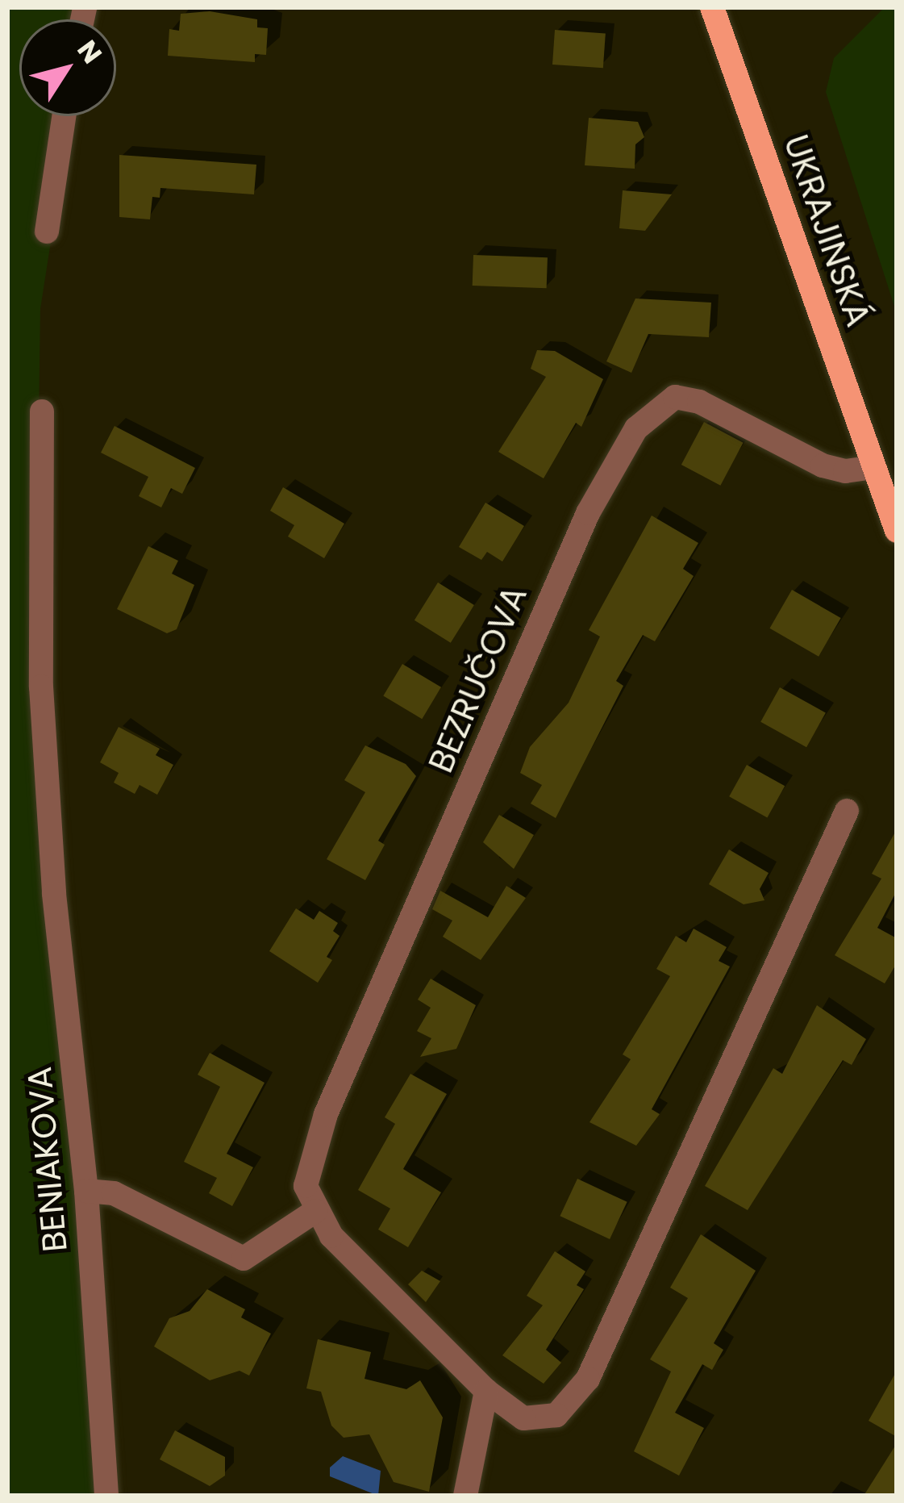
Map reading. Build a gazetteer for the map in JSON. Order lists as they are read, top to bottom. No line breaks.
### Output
{"streets":{"main road":["UKRAJINSKÁ"],"street":["BEZRUČOVA","BENIAKOVA"]},"crossings":[["UKRAJINSKÁ","BEZRUČOVA"]],"north":"top right"}
